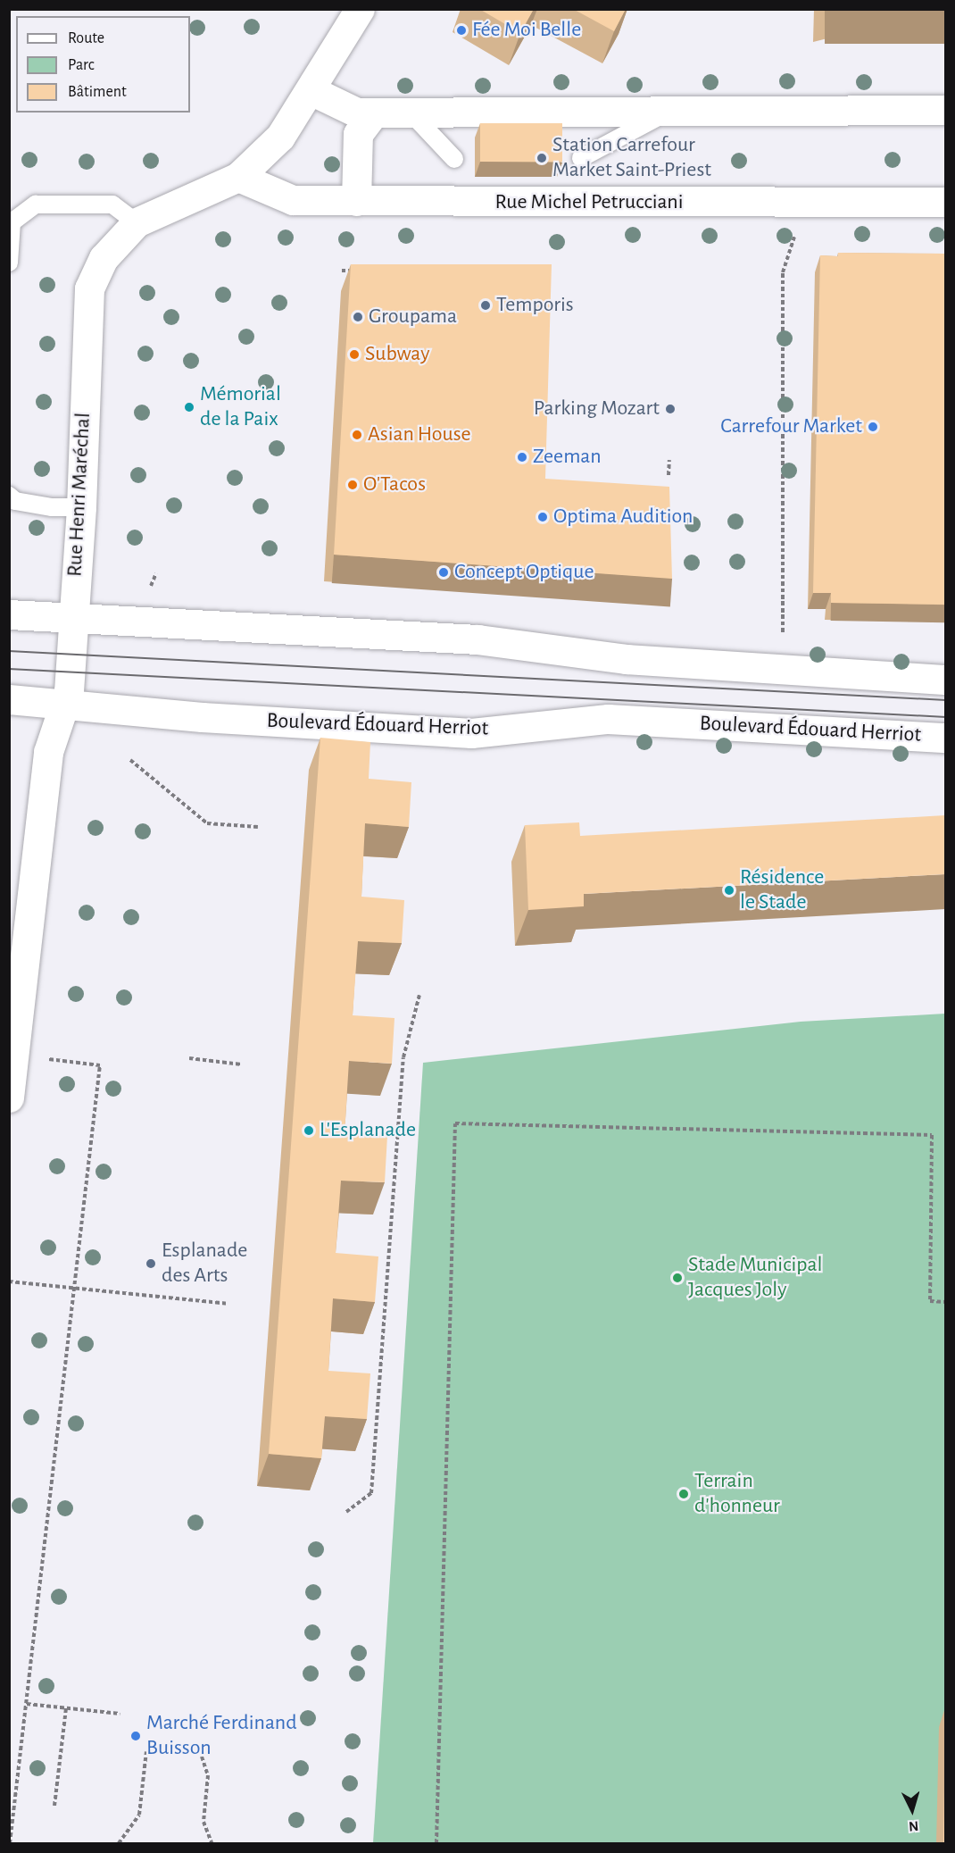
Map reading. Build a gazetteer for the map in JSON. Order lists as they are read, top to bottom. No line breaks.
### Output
{"streets":{"street":["Rue Michel Petrucciani","Rue Henri Maréchal","Boulevard Édouard Herriot"]},"crossings":[["Rue Michel Petrucciani","Rue Henri Maréchal"],["Rue Henri Maréchal","Boulevard Édouard Herriot"]],"places":["Fée Moi Belle","Station Carrefour Market Saint-Priest","Temporis","Groupama","Subway","Mémorial de la Paix","Parking Mozart","Carrefour Market","Asian House","Zeeman","O'Tacos","Optima Audition","Concept Optique","Résidence le Stade","L'Esplanade","Esplanade des Arts","Stade Municipal Jacques Joly","Terrain d'honneur","Marché Ferdinand Buisson"],"legend":["Route","Parc","Bâtiment"],"north":"bottom"}
